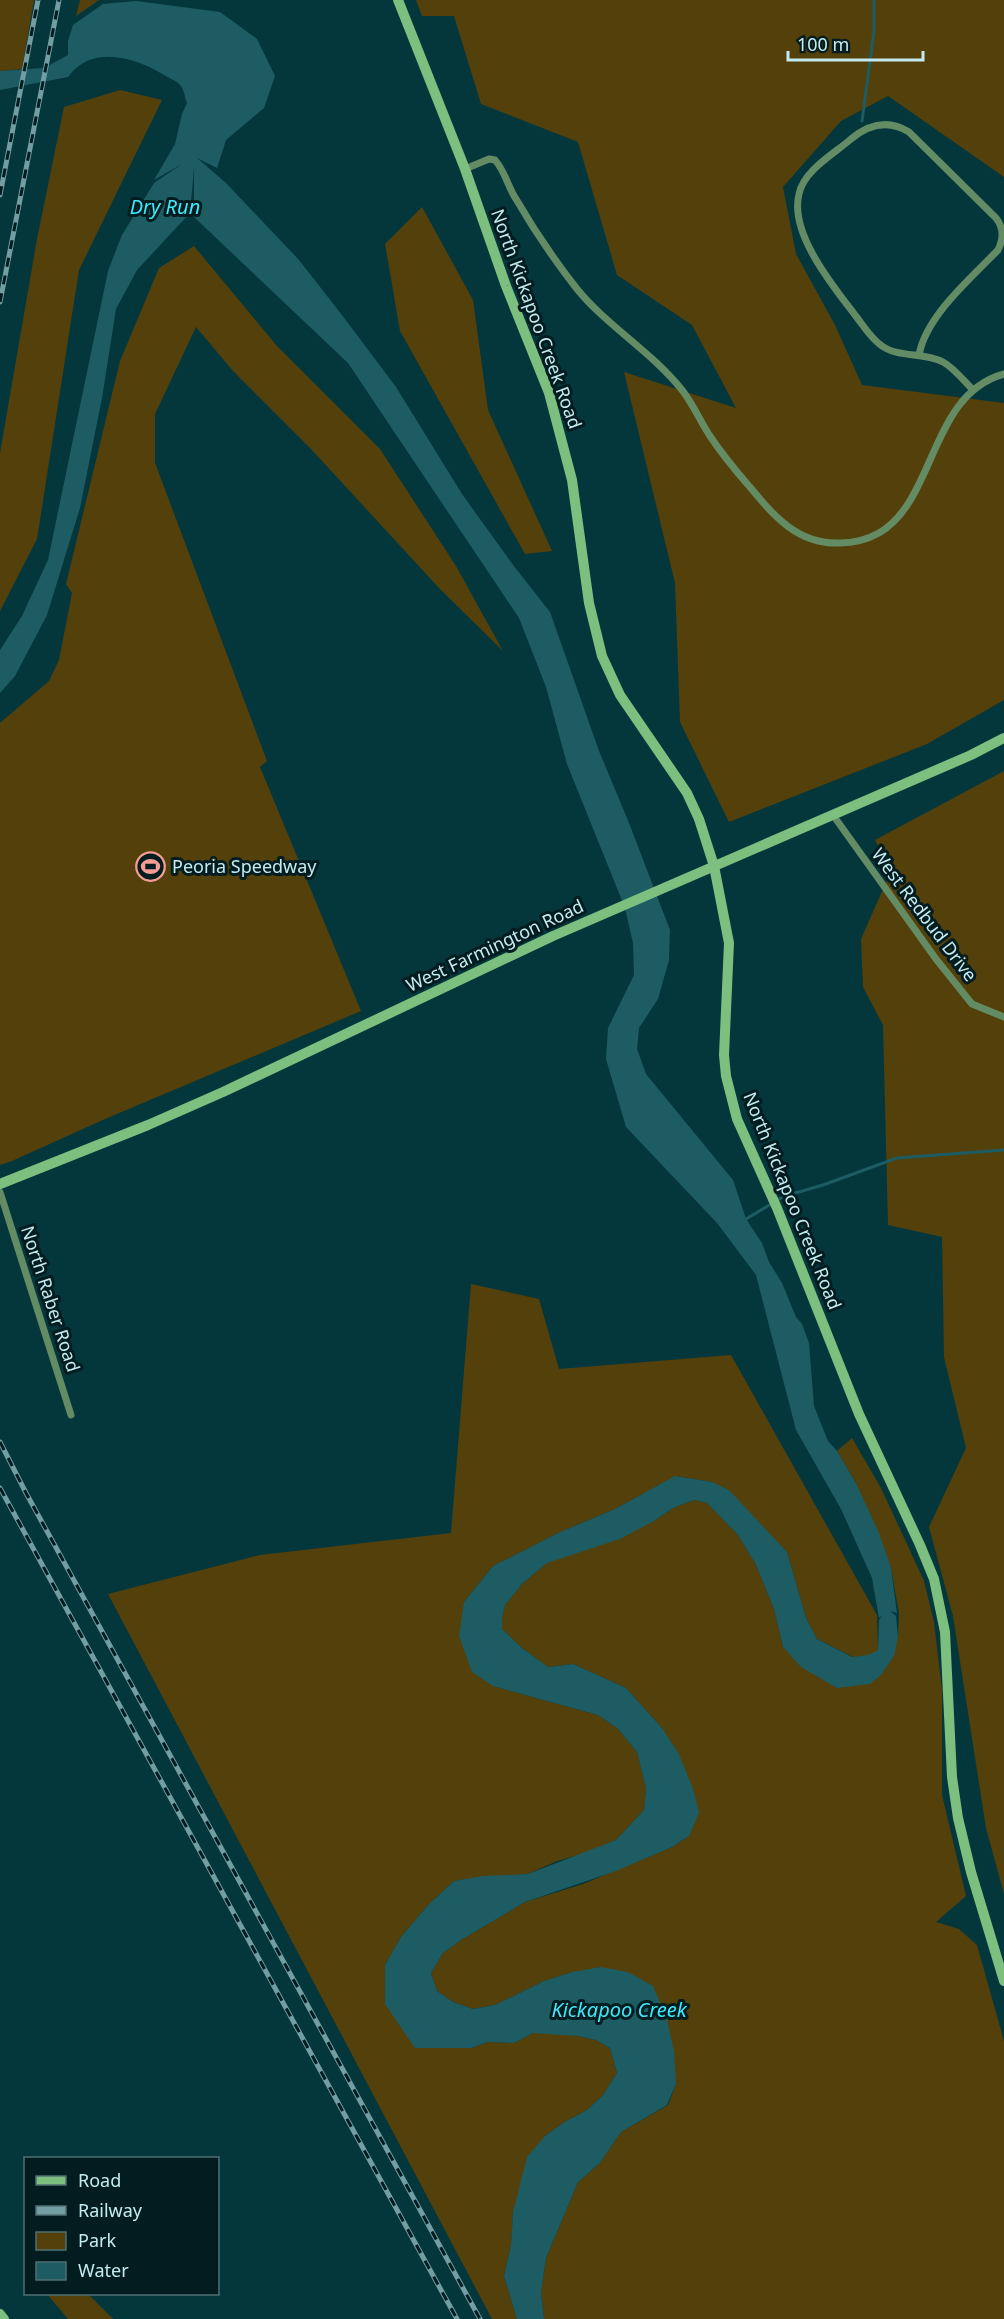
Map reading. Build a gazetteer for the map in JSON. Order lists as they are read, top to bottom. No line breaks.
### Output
{"streets":{"main road":["North Kickapoo Creek Road","West Farmington Road"],"street":["West Redbud Drive","North Raber Road"]},"crossings":[["North Kickapoo Creek Road","West Farmington Road"],["West Redbud Drive","West Farmington Road"]],"water":["Dry Run","Kickapoo Creek"],"places":{"sports":["Peoria Speedway"]},"legend":["Road","Railway","Park","Water"],"scale_bar":"100 m"}
